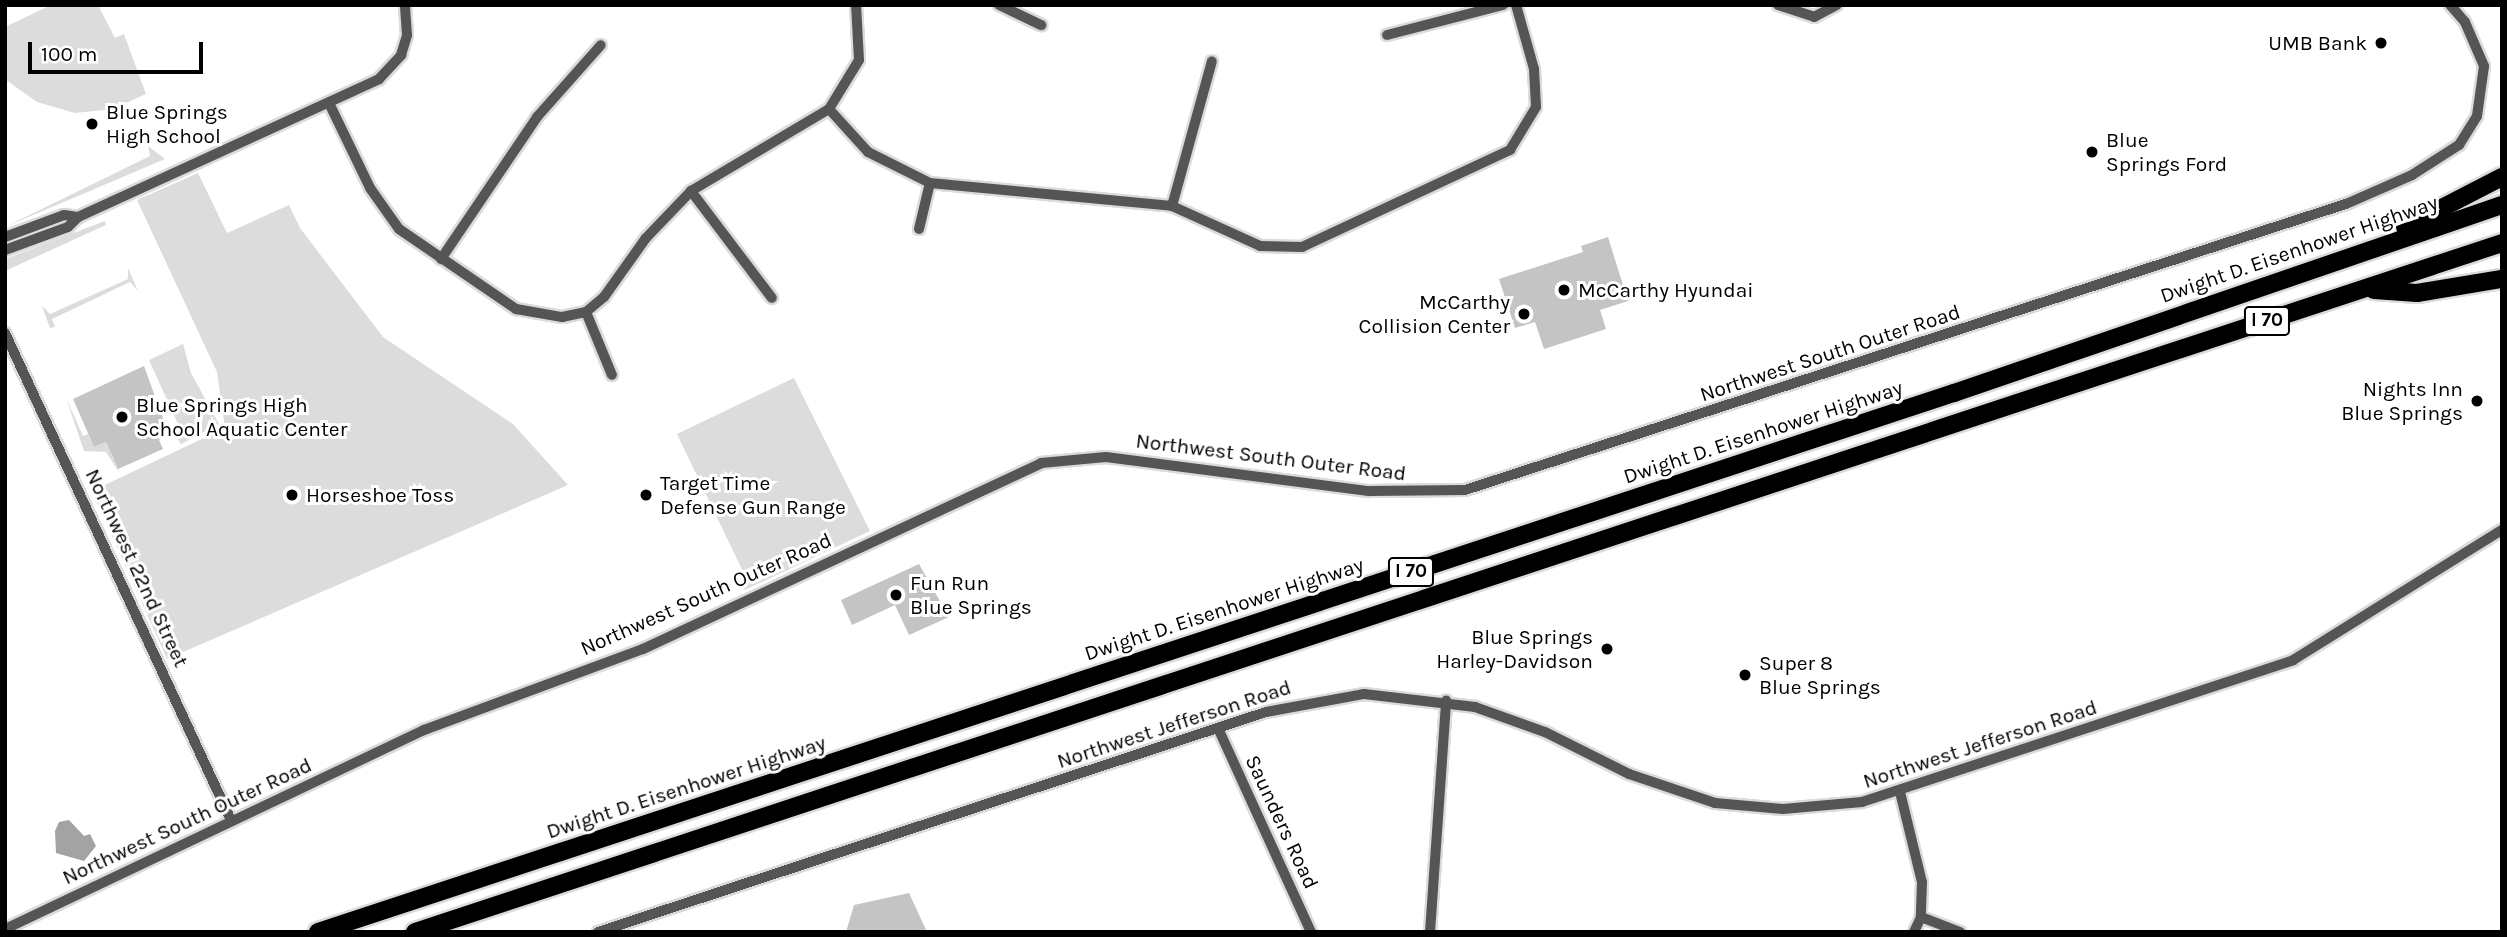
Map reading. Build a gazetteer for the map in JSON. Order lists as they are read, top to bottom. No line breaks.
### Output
{"streets":{"highway":["Dwight D. Eisenhower Highway","I 70"],"street":["Northwest South Outer Road","Northwest 22nd Street","Northwest Jefferson Road","Saunders Road"]},"crossings":[["Northwest South Outer Road","Northwest 22nd Street"],["Northwest Jefferson Road","Saunders Road"]],"places":["UMB Bank","Blue Springs High School","Blue Springs Ford","McCarthy Hyundai","McCarthy Collision Center","Nights Inn Blue Springs","Blue Springs High School Aquatic Center","Horseshoe Toss","Target Time Defense Gun Range","Fun Run Blue Springs","Blue Springs Harley-Davidson","Super 8 Blue Springs"],"scale_bar":"100 m"}
